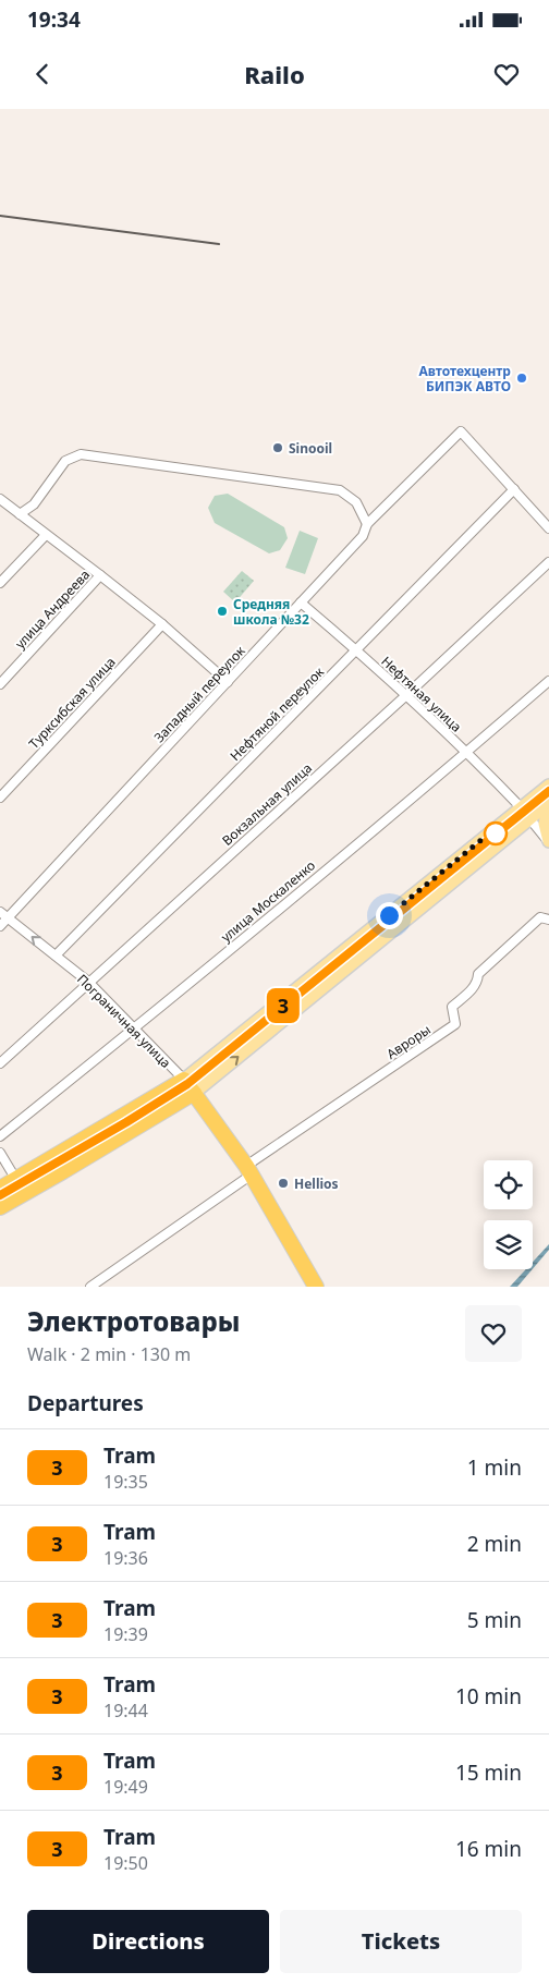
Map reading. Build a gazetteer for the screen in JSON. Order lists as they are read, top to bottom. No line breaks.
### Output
{"streets":{"highway":["Пограничная улица"],"street":["улица Андреева","Западный переулок","Нефтяная улица","Турксибская улица","Нефтяной переулок","Вокзальная улица","улица Москаленко","Авроры"]},"crossings":[["Западный переулок","Нефтяная улица"],["Западный переулок","Нефтяной переулок"],["Западный переулок","Пограничная улица"],["Нефтяная улица","Нефтяной переулок"],["Нефтяная улица","Вокзальная улица"],["Нефтяная улица","улица Москаленко"],["Нефтяной переулок","Пограничная улица"],["Вокзальная улица","Пограничная улица"],["улица Москаленко","Пограничная улица"],["Пограничная улица","Авроры"]],"places":["Автотехцентр БИПЭК АВТО","Sinooil","Средняя школа №32","Hellios"],"lines":["tram line 3"],"page":{"status":"19:34","header":"Railo","on_map":"3","heading":[["Электротовары","Walk · 2 min · 130 m"],"Departures"],"list":[{"mark":"3","name":"Tram","note":"19:35","value":"1 min"},{"mark":"3","name":"Tram","note":"19:36","value":"2 min"},{"mark":"3","name":"Tram","note":"19:39","value":"5 min"},{"mark":"3","name":"Tram","note":"19:44","value":"10 min"},{"mark":"3","name":"Tram","note":"19:49","value":"15 min"},{"mark":"3","name":"Tram","note":"19:50","value":"16 min"}],"buttons":["Directions","Tickets"]}}
